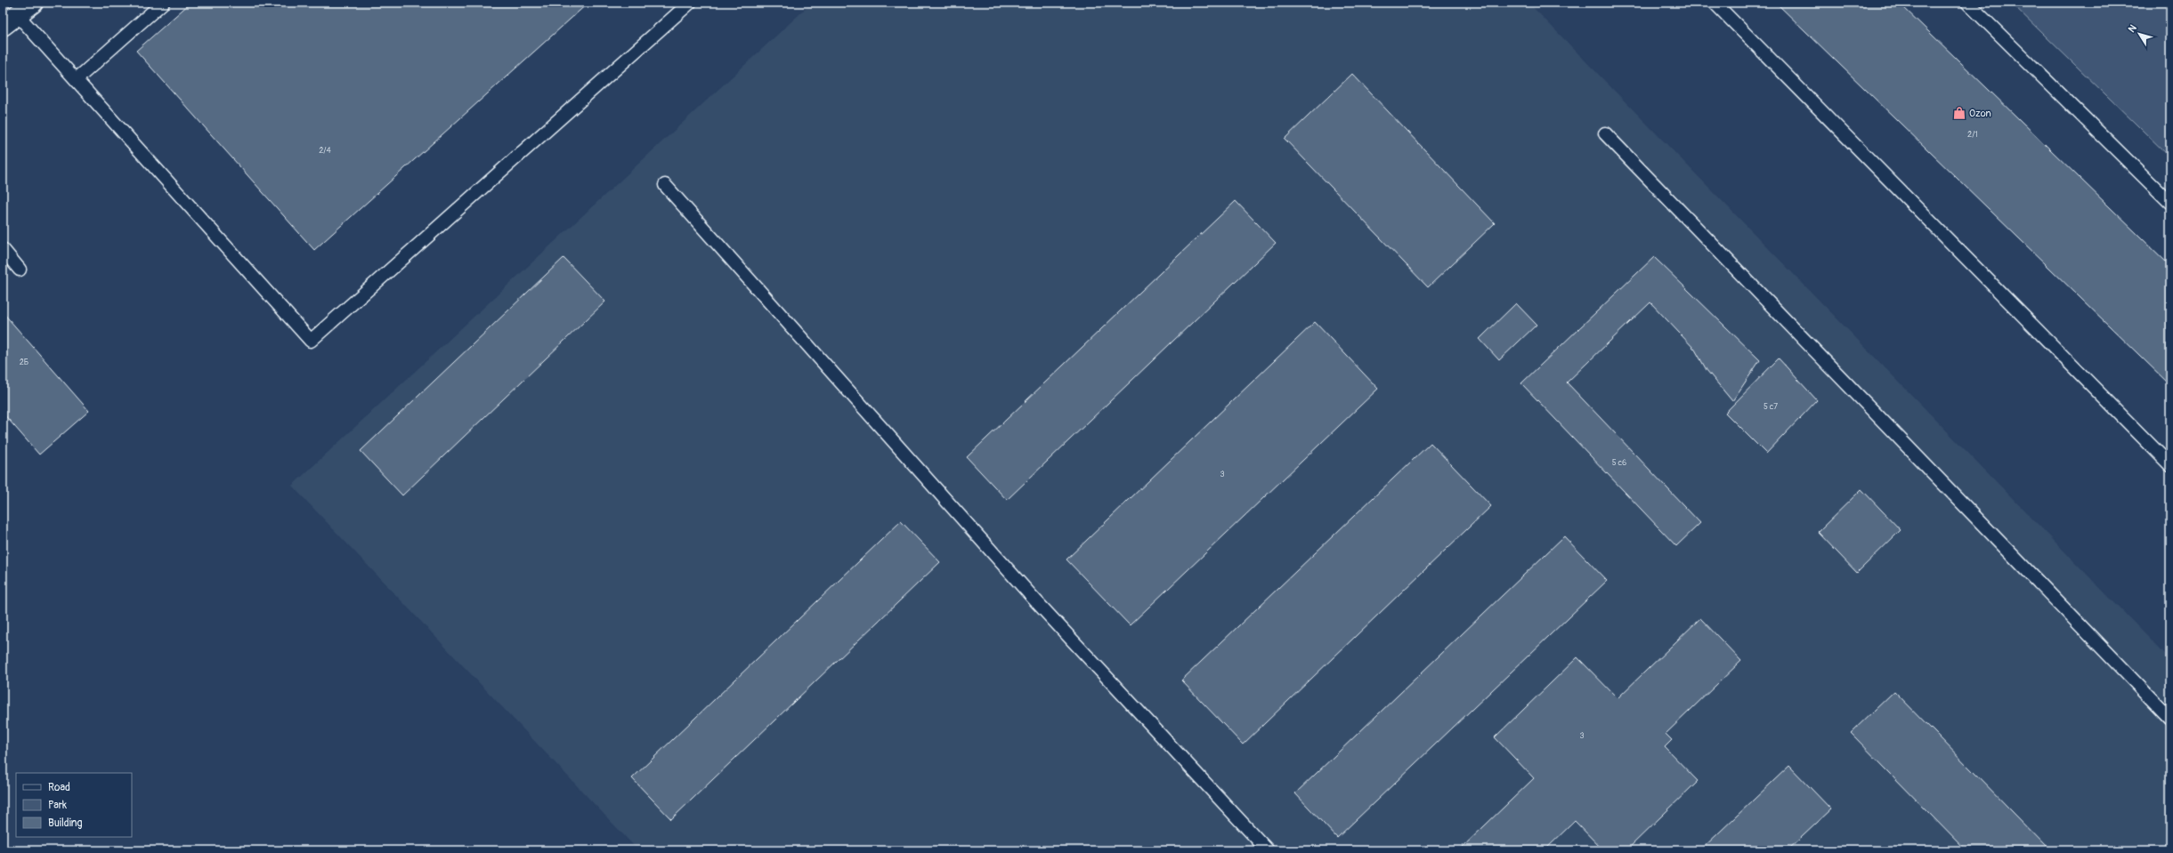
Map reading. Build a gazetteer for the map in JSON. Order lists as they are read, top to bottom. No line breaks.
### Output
{"places":{"shop":["Ozon"]},"house_numbers":["2/1","2/4","2Б","5 с7","5 с6","3","3"],"legend":["Road","Park","Building"],"north":"top left"}
